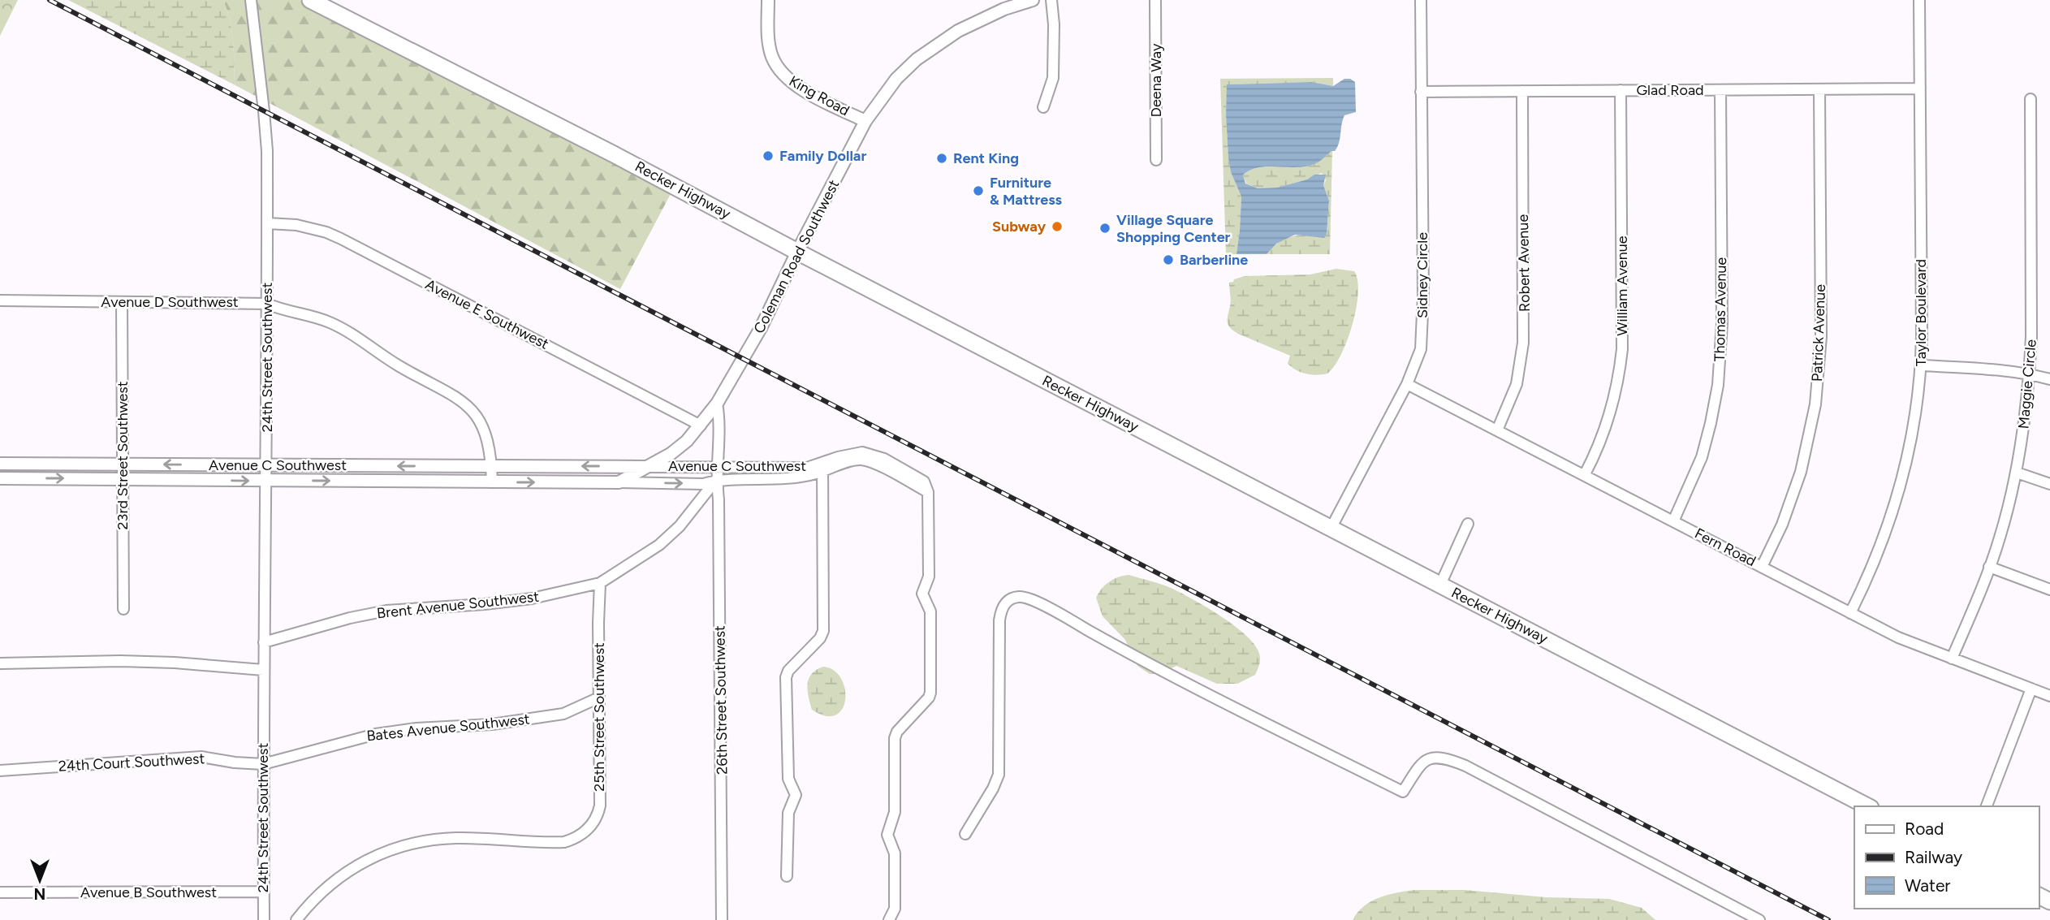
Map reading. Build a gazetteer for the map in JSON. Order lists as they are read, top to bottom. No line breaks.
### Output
{"streets":{"main road":["Recker Highway"],"street":["Deena Way","Glad Road","King Road","Coleman Road Southwest","Robert Avenue","Sidney Circle","William Avenue","Avenue D Southwest","Thomas Avenue","Taylor Boulevard","Avenue E Southwest","Patrick Avenue","24th Street Southwest","Maggie Circle","23rd Street Southwest","Avenue C Southwest","Fern Road","Brent Avenue Southwest","26th Street Southwest","25th Street Southwest","Bates Avenue Southwest","24th Court Southwest","Avenue B Southwest"]},"crossings":[["Glad Road","Robert Avenue"],["Glad Road","Sidney Circle"],["Glad Road","William Avenue"],["Glad Road","Thomas Avenue"],["Glad Road","Taylor Boulevard"],["Glad Road","Patrick Avenue"],["King Road","Coleman Road Southwest"],["Recker Highway","Coleman Road Southwest"],["Recker Highway","Sidney Circle"],["Coleman Road Southwest","Avenue E Southwest"],["Coleman Road Southwest","Avenue C Southwest"],["Robert Avenue","Fern Road"],["Sidney Circle","Fern Road"],["William Avenue","Fern Road"],["Avenue D Southwest","24th Street Southwest"],["Avenue D Southwest","23rd Street Southwest"],["Avenue D Southwest","Avenue C Southwest"],["Thomas Avenue","Fern Road"],["Taylor Boulevard","Fern Road"],["Avenue E Southwest","24th Street Southwest"],["Patrick Avenue","Fern Road"],["24th Street Southwest","Avenue C Southwest"],["24th Street Southwest","Brent Avenue Southwest"],["24th Street Southwest","Bates Avenue Southwest"],["24th Street Southwest","24th Court Southwest"],["24th Street Southwest","Avenue B Southwest"],["Maggie Circle","Fern Road"],["23rd Street Southwest","Avenue C Southwest"],["Avenue C Southwest","Brent Avenue Southwest"],["Avenue C Southwest","26th Street Southwest"],["Brent Avenue Southwest","26th Street Southwest"],["Brent Avenue Southwest","25th Street Southwest"],["25th Street Southwest","Bates Avenue Southwest"],["Bates Avenue Southwest","24th Court Southwest"]],"places":["Family Dollar","Rent King","Furniture & Mattress","Subway","Village Square Shopping Center","Barberline"],"legend":["Road","Railway","Water"],"north":"bottom"}
